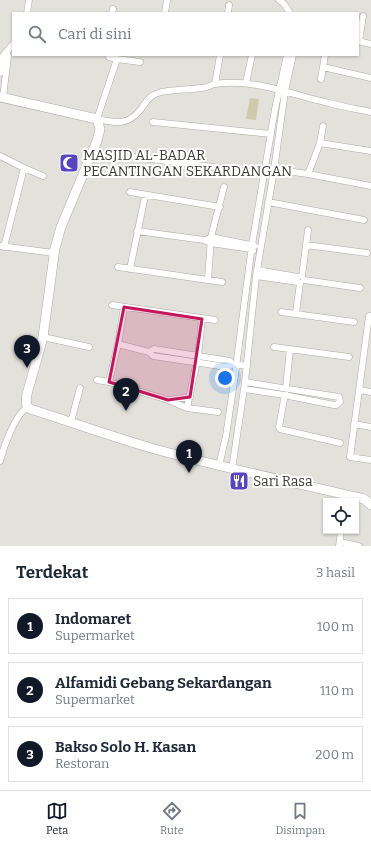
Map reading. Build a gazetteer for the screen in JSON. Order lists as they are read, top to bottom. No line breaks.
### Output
{"places":{"mosque":["MASJID AL-BADAR PECANTINGAN SEKARDANGAN"],"restaurant":["Sari Rasa"]},"page":{"search":"Cari di sini","pins":["3","2","1"],"heading":["Terdekat","3 hasil"],"list":[{"mark":"1","name":"Indomaret","note":"Supermarket","value":"100 m"},{"mark":"2","name":"Alfamidi Gebang Sekardangan","note":"Supermarket","value":"110 m"},{"mark":"3","name":"Bakso Solo H. Kasan","note":"Restoran","value":"200 m"}],"nav":["Peta","Rute","Disimpan"]}}
